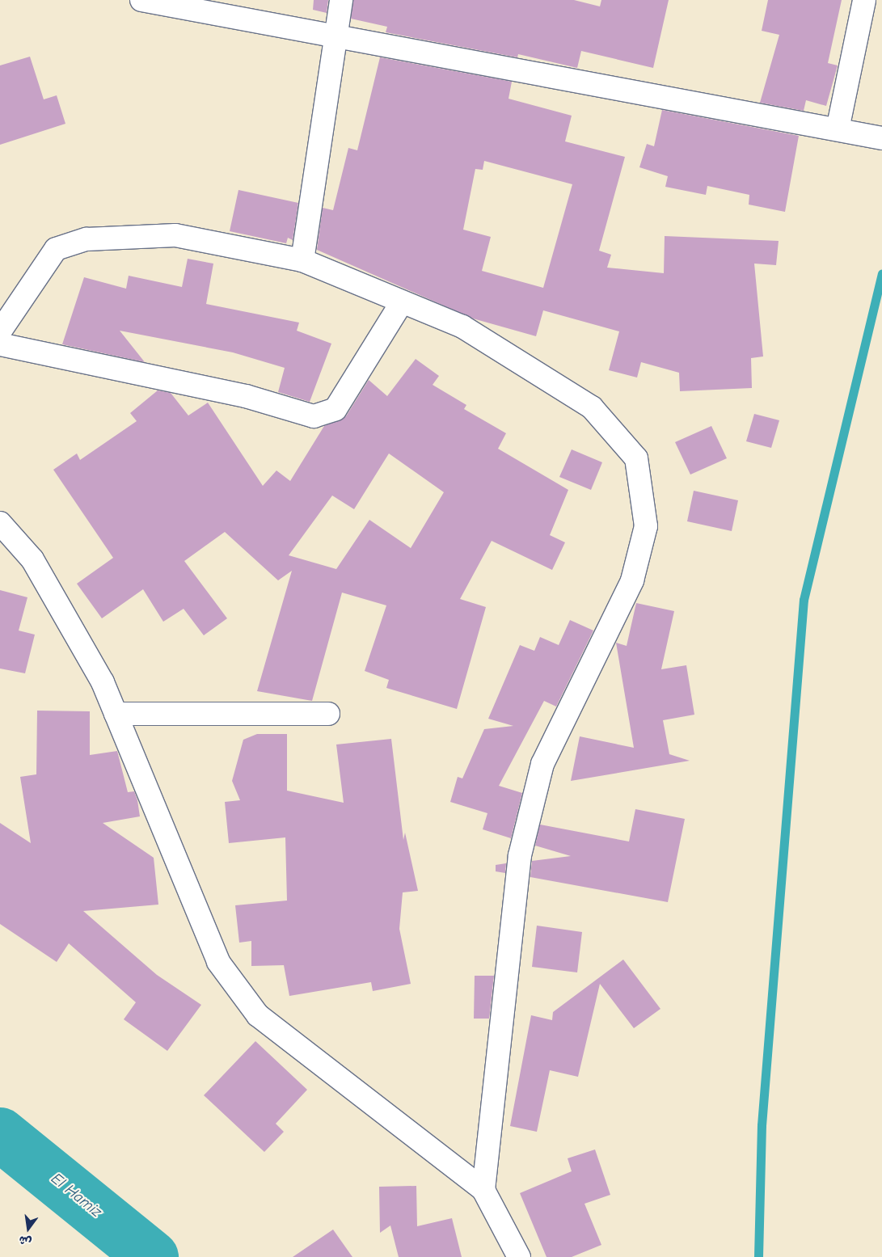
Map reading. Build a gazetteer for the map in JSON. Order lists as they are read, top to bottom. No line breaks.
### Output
{"water":["El Hamiz"],"north":"bottom"}
